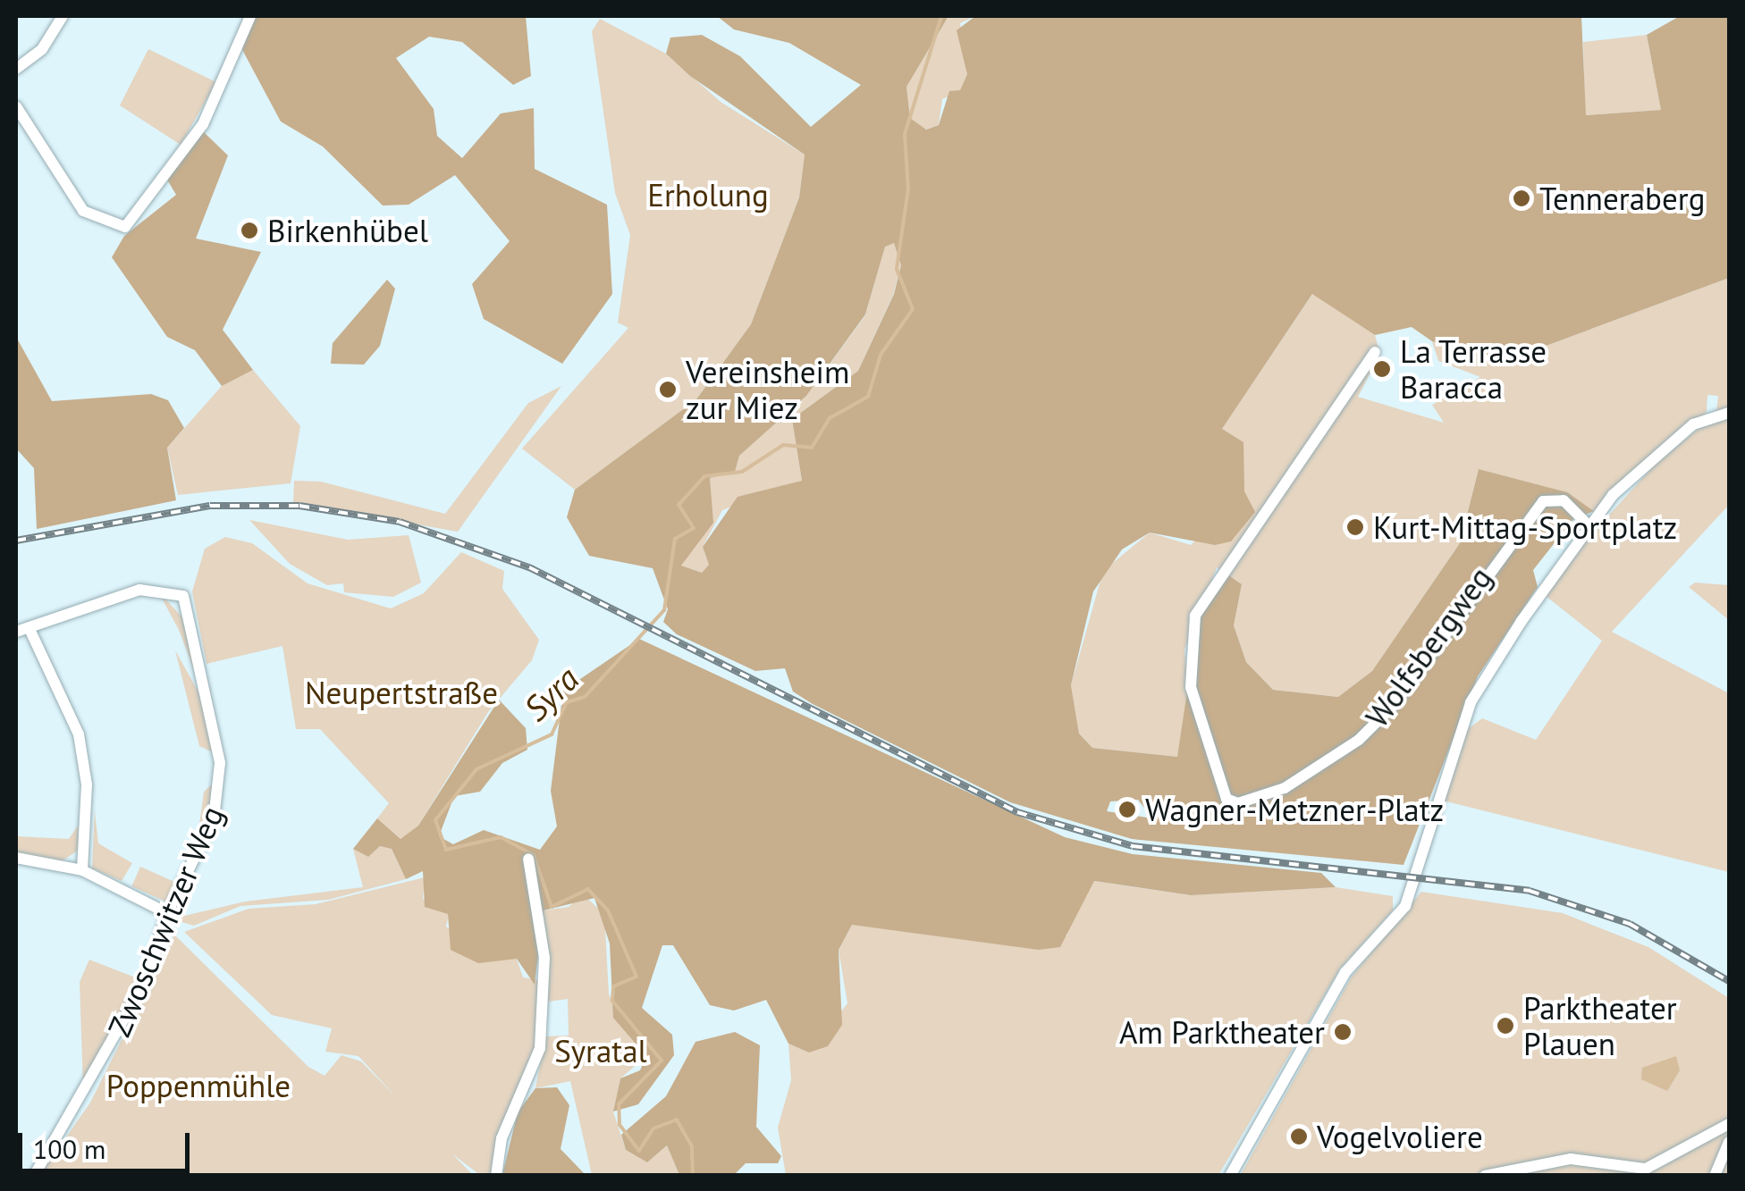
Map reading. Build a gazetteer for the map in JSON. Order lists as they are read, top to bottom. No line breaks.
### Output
{"streets":{"street":["Wolfsbergweg","Zwoschwitzer Weg"]},"water":["Syra"],"parks":["Erholung","Neupertstraße","Syratal","Poppenmühle"],"places":["Tenneraberg","Birkenhübel","La Terrasse Baracca","Vereinsheim zur Miez","Kurt-Mittag-Sportplatz","Wagner-Metzner-Platz","Parktheater Plauen","Am Parktheater","Vogelvoliere"],"scale_bar":"100 m"}
